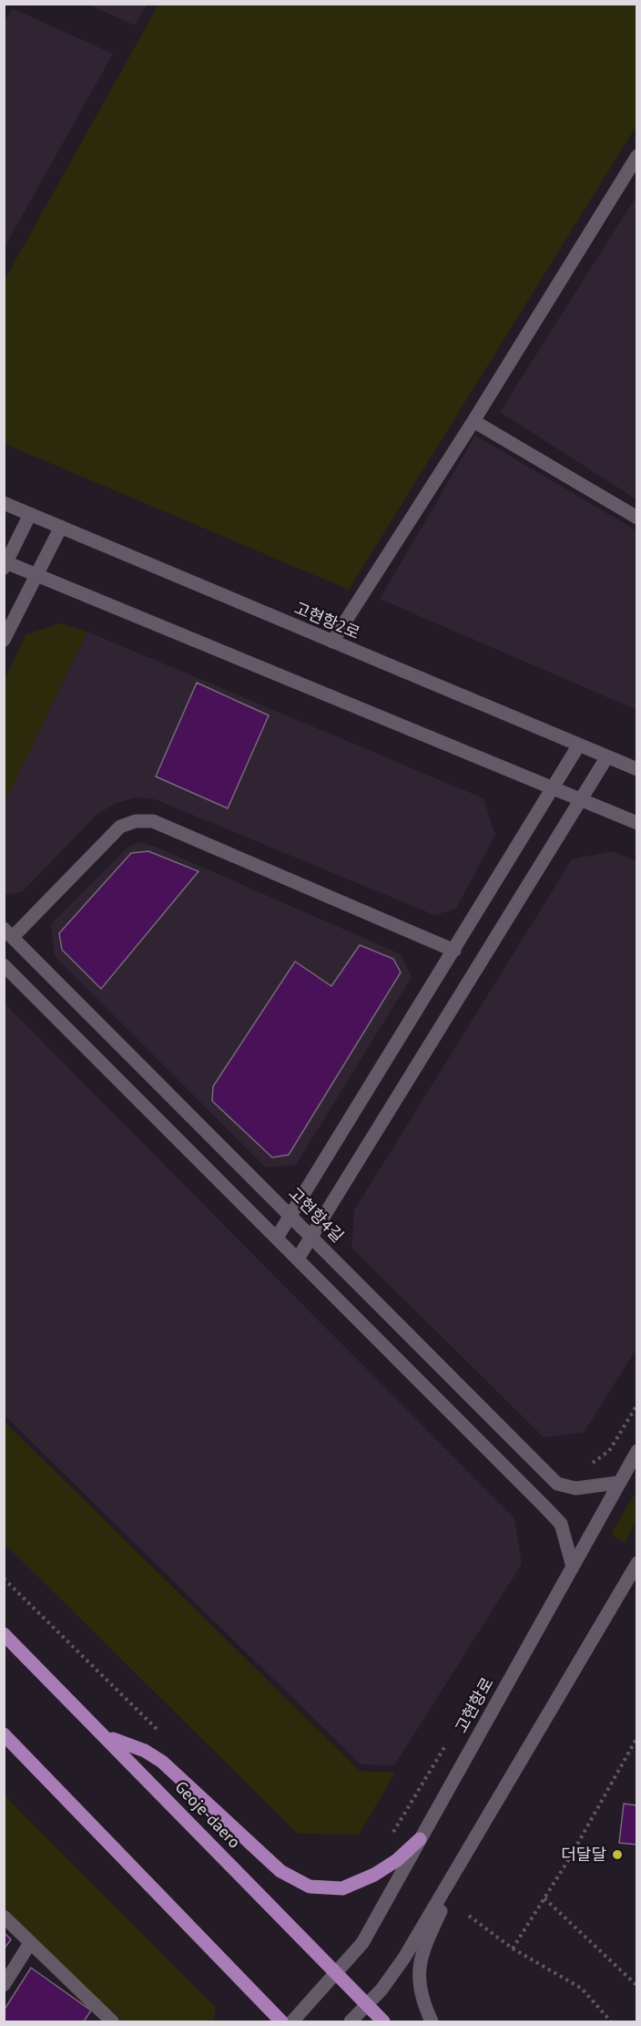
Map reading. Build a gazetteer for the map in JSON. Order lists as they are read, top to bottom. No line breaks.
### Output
{"streets":{"main road":["Geoje-daero"],"street":["고현항2로","고현항4길","고현항로"]},"crossings":[["고현항4길","고현항로"],["고현항로","Geoje-daero"]],"places":["더달달"]}
